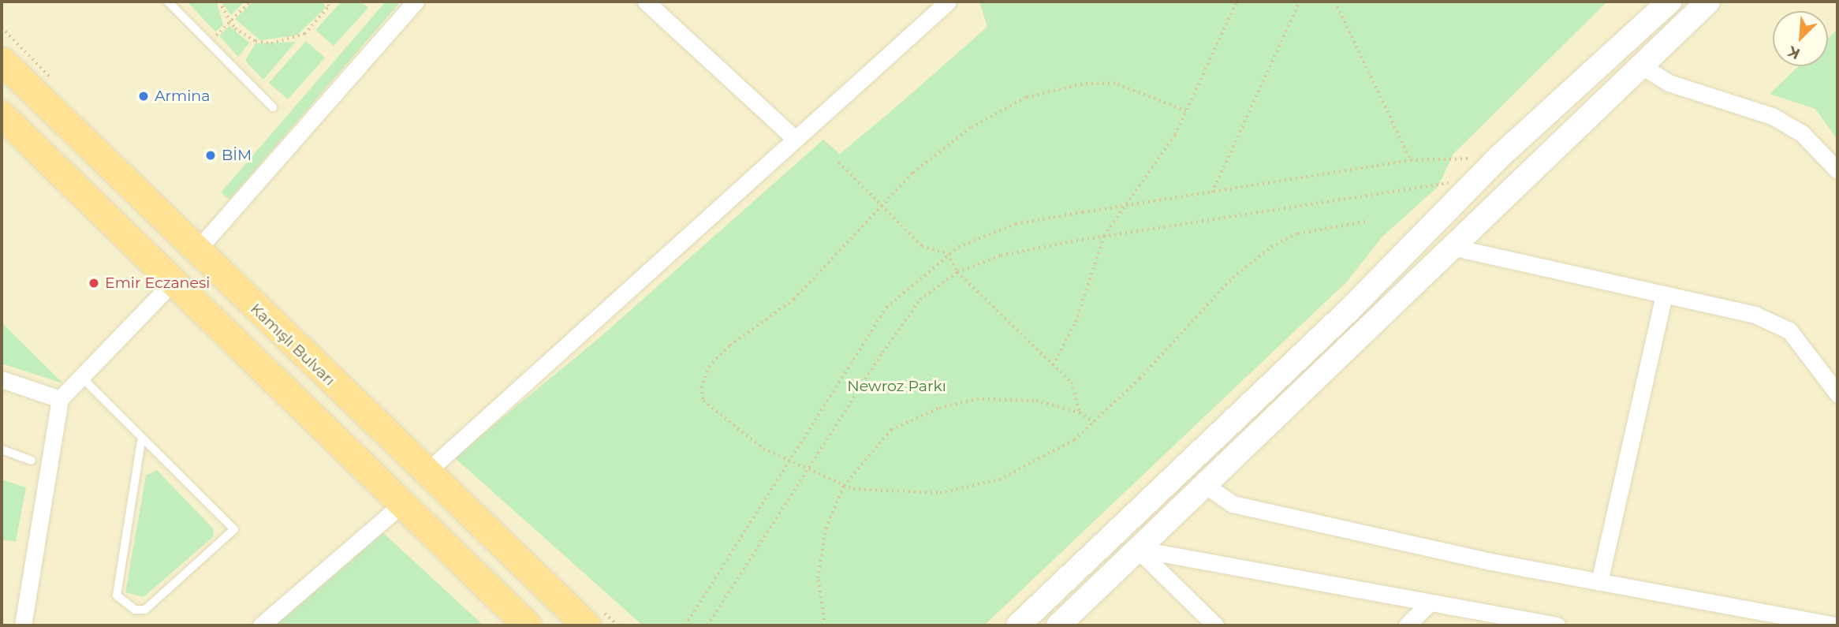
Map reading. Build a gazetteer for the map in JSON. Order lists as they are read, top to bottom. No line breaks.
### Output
{"streets":{"highway":["Kamışlı Bulvarı"]},"parks":["Newroz Parkı"],"places":["Armina","BİM","Emir Eczanesi"],"north":"bottom left"}
